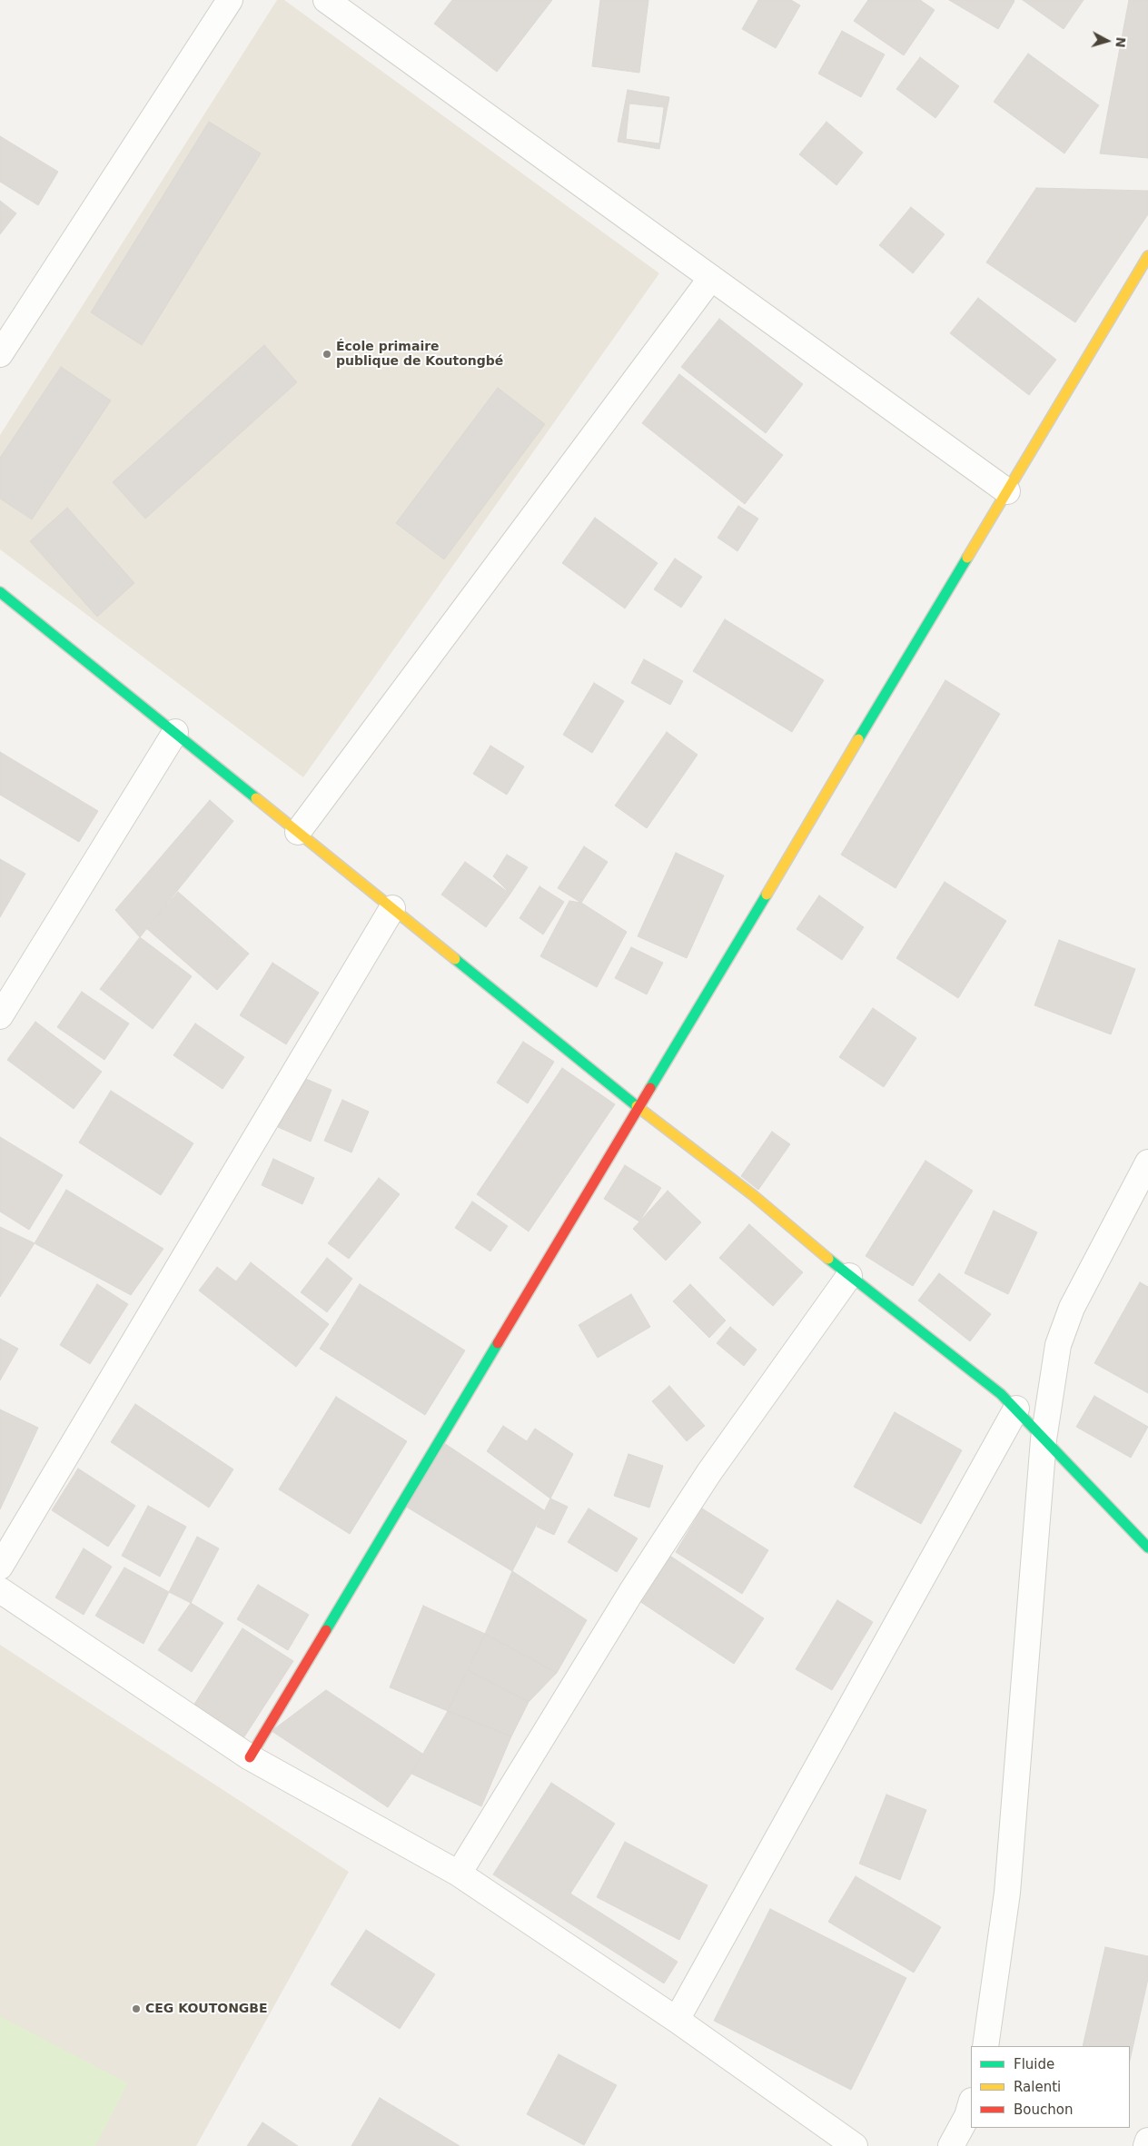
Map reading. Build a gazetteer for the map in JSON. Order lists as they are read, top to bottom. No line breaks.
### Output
{"places":["École primaire publique de Koutongbé","CEG KOUTONGBE"],"legend":["Fluide","Ralenti","Bouchon"],"north":"right"}
